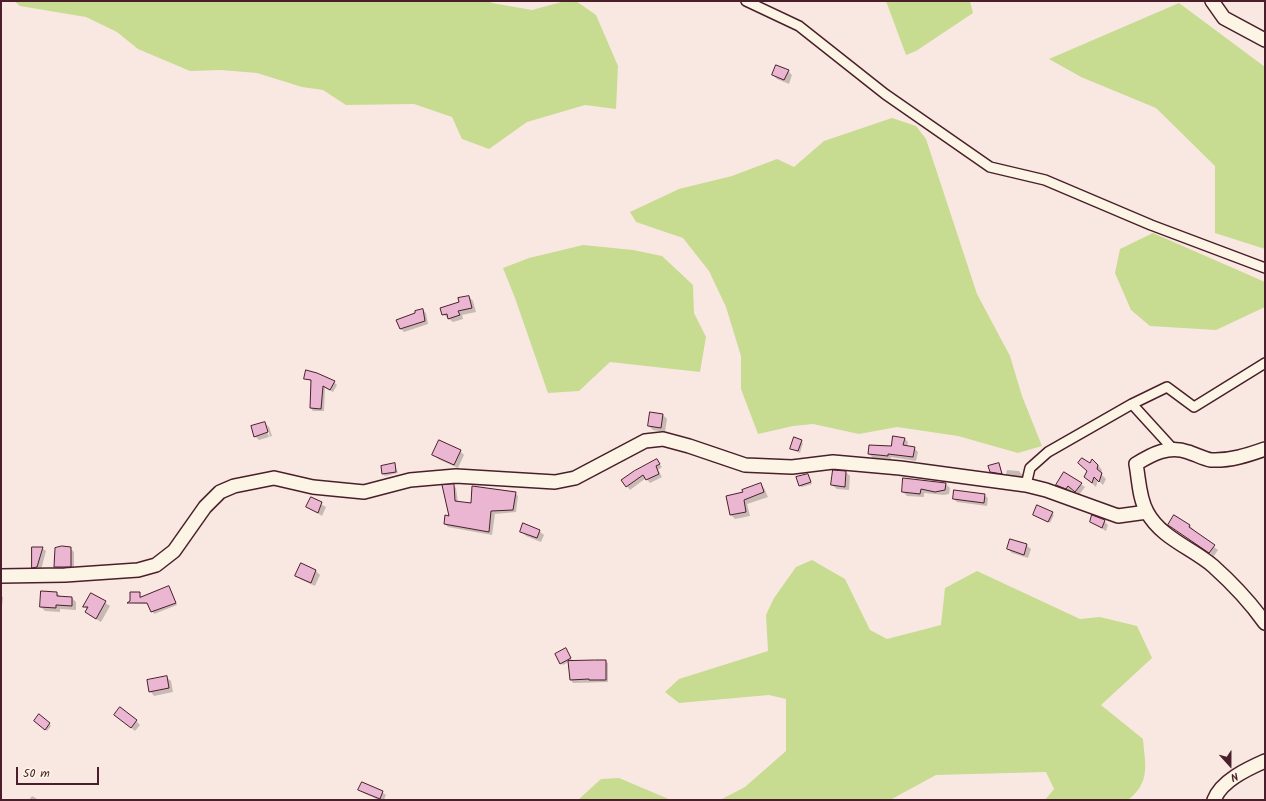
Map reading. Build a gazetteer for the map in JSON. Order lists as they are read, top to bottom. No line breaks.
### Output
{"scale_bar":"50 m","north":"bottom"}
